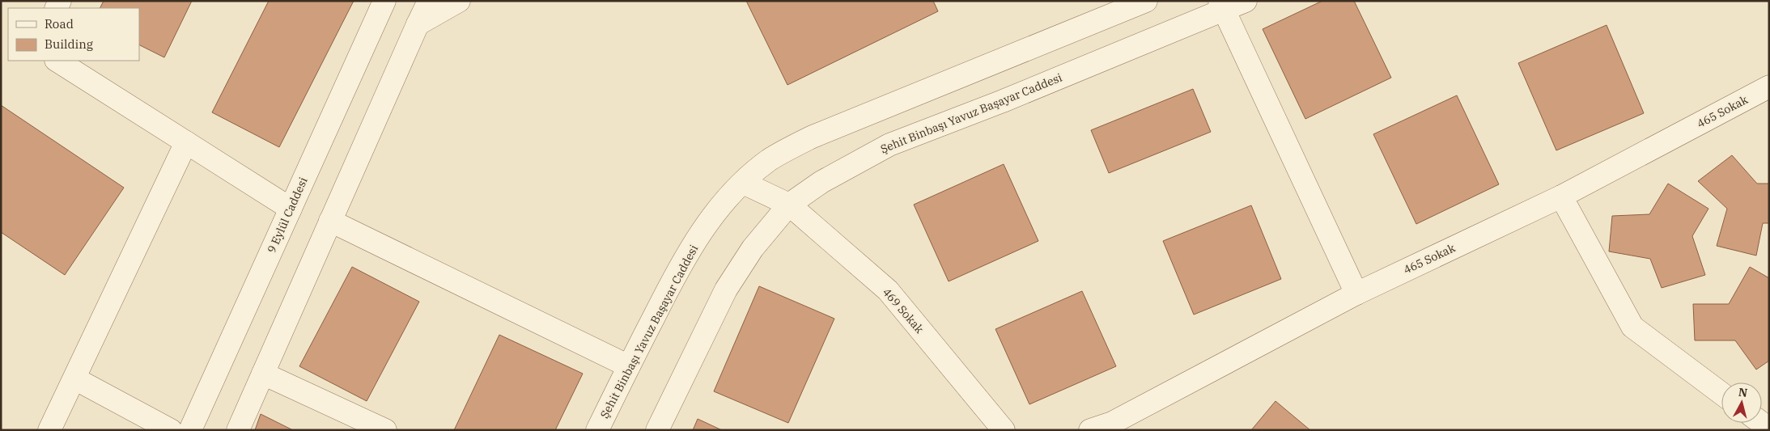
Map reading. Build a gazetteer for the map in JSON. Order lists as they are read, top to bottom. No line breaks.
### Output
{"streets":{"street":["465 Sokak","Şehit Binbaşı Yavuz Başayar Caddesi","9 Eylül Caddesi","469 Sokak"]},"crossings":[["Şehit Binbaşı Yavuz Başayar Caddesi","469 Sokak"]],"legend":["Road","Building"],"north":"top"}
